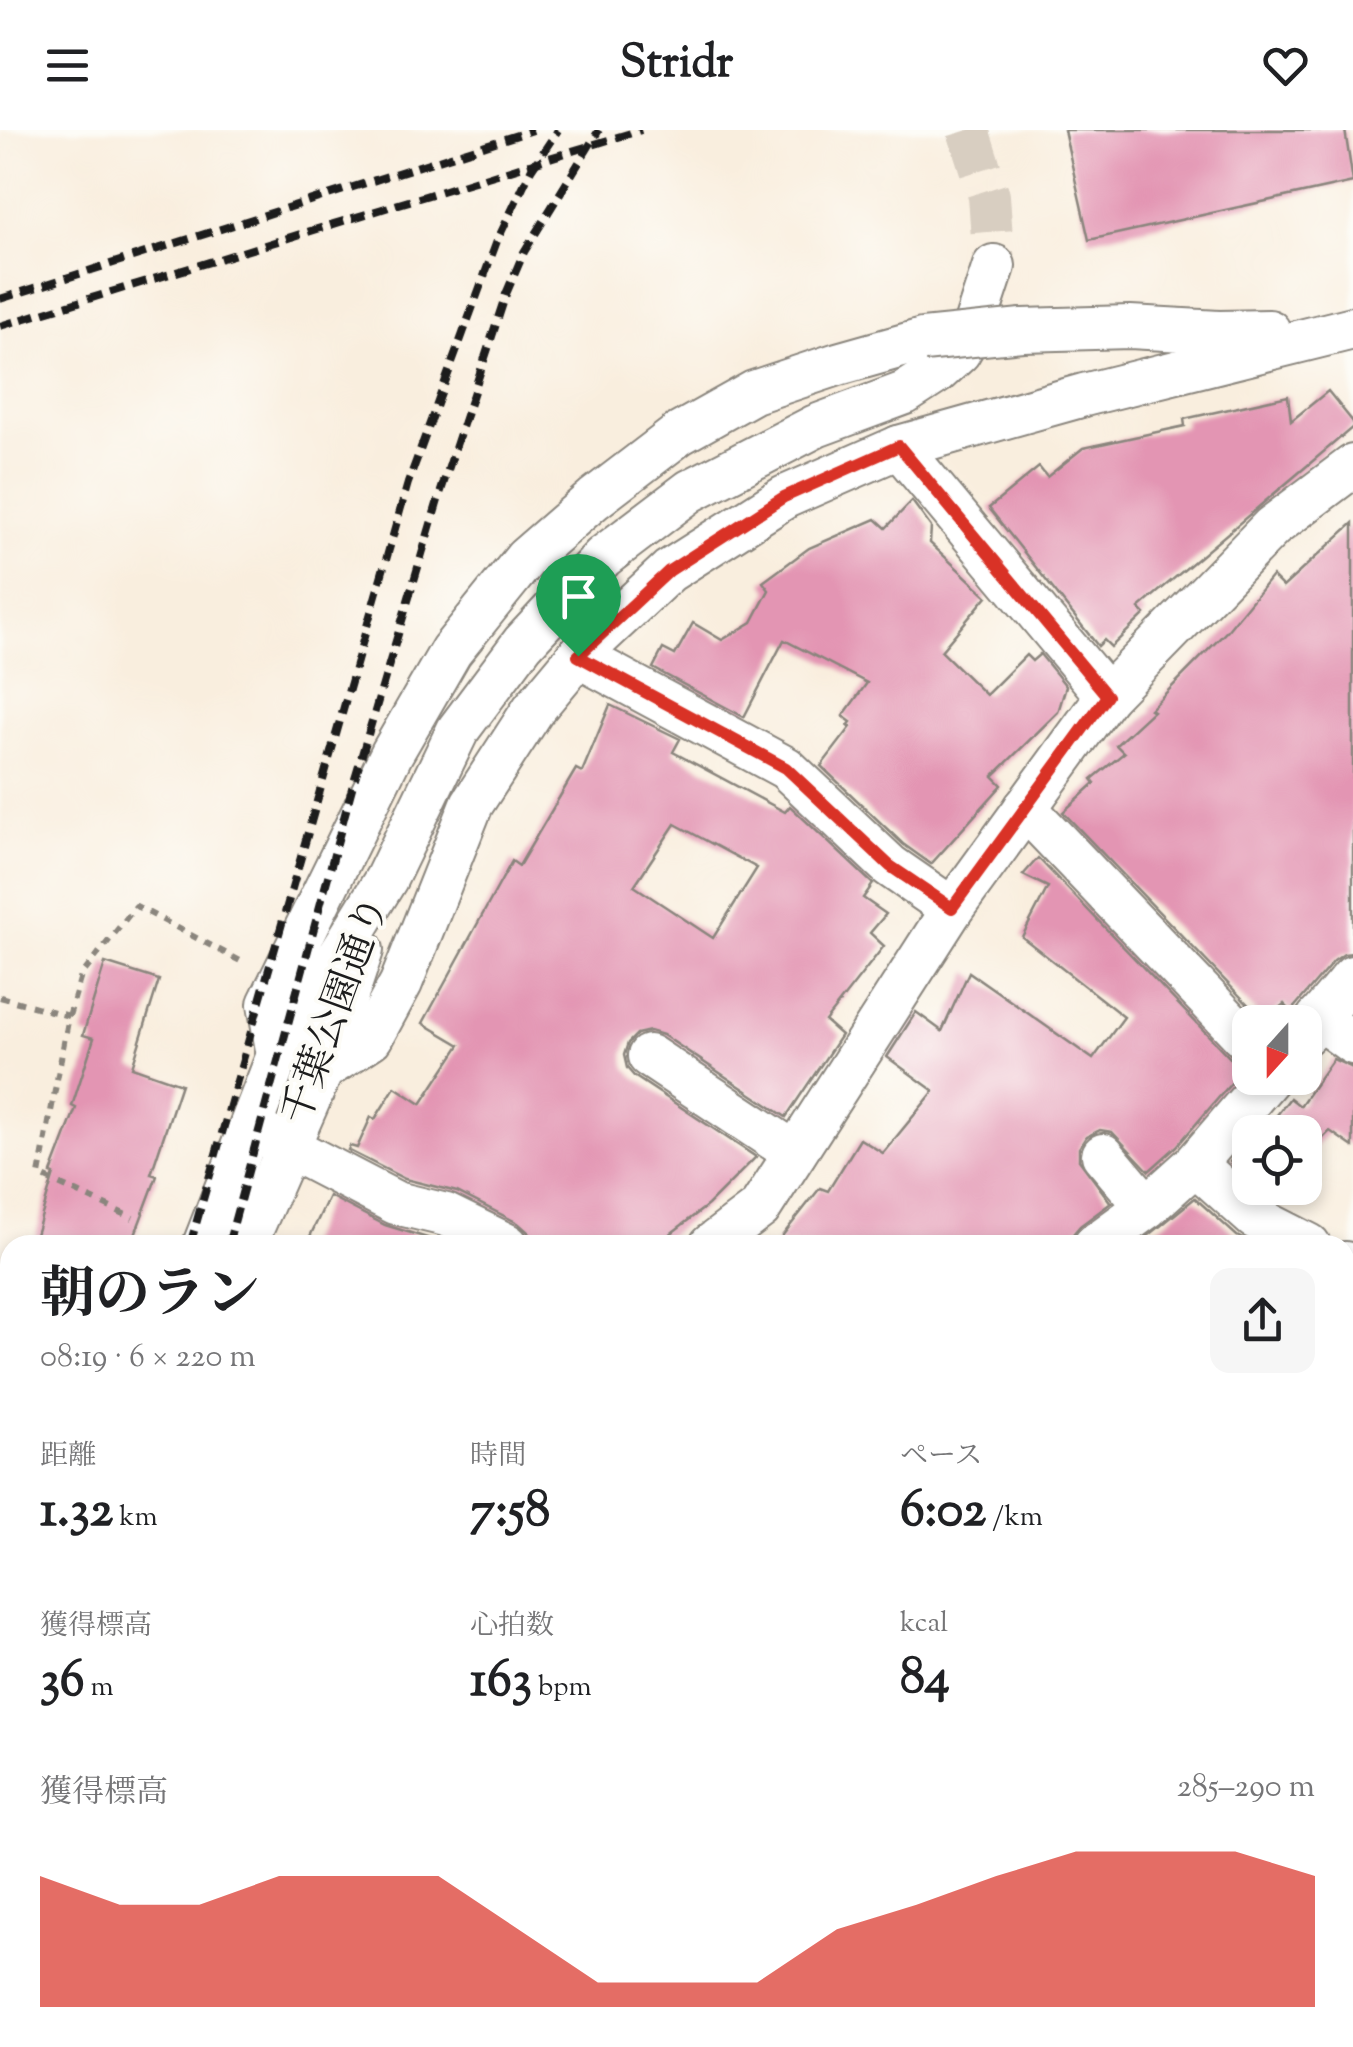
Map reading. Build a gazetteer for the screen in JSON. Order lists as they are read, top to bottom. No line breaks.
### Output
{"streets":{"street":["千葉公園通り"]},"north":"bottom","page":{"header":"Stridr","heading":["朝のラン","08:19 · 6 × 220 m"],"stats":[["距離","1.32 km"],["時間","7:58"],["ペース","6:02 /km"],["獲得標高","36 m"],["心拍数","163 bpm"],["kcal","84"]],"chart":["獲得標高","285–290 m"]}}
